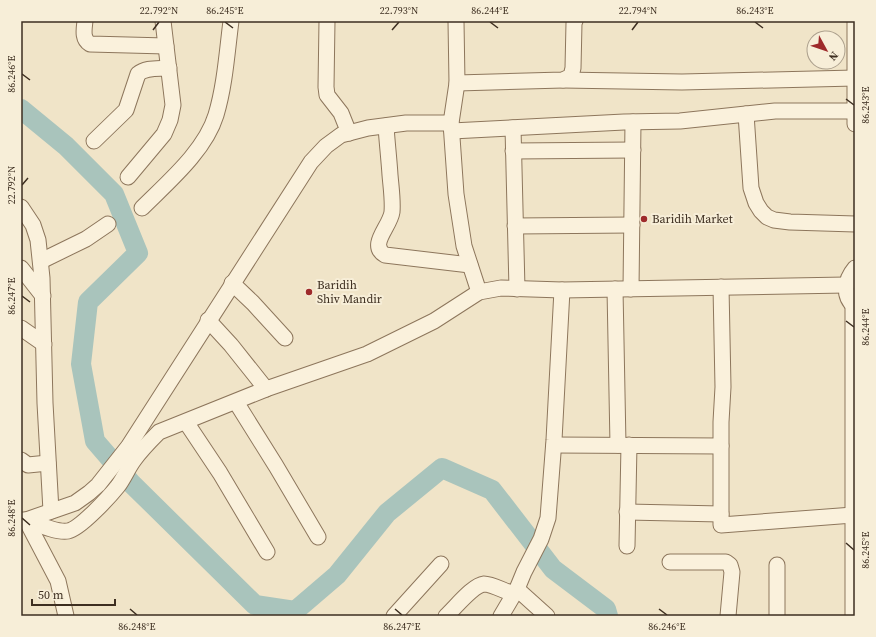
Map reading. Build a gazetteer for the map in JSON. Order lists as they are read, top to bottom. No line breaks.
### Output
{"places":["Baridih Market","Baridih Shiv Mandir"],"scale_bar":"50 m","north":"bottom right","coordinates":["22.792°N","86.245°E","22.793°N","86.244°E","22.794°N","86.243°E","86.246°E","86.247°E","86.248°E"]}
